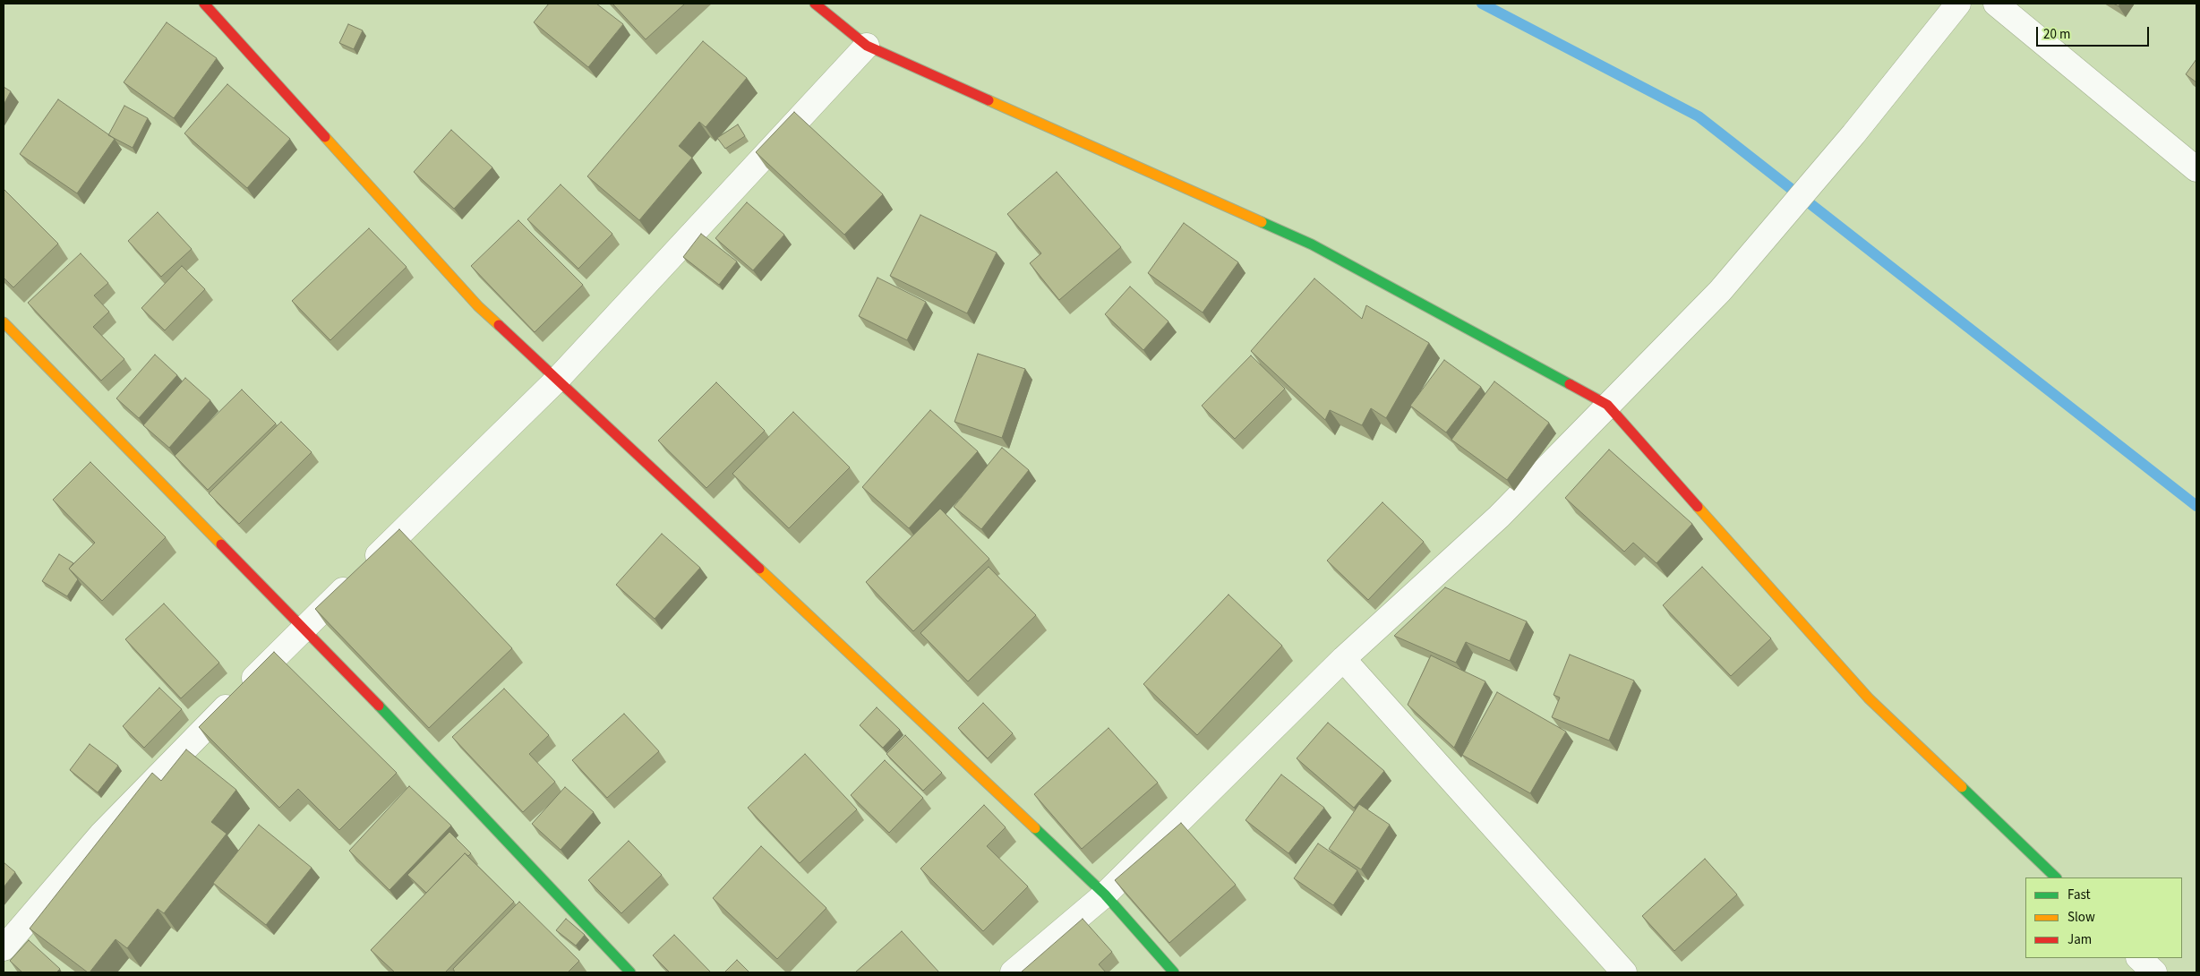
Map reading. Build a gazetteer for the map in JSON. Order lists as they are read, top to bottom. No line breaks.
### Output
{"legend":["Fast","Slow","Jam"],"scale_bar":"20 m"}
